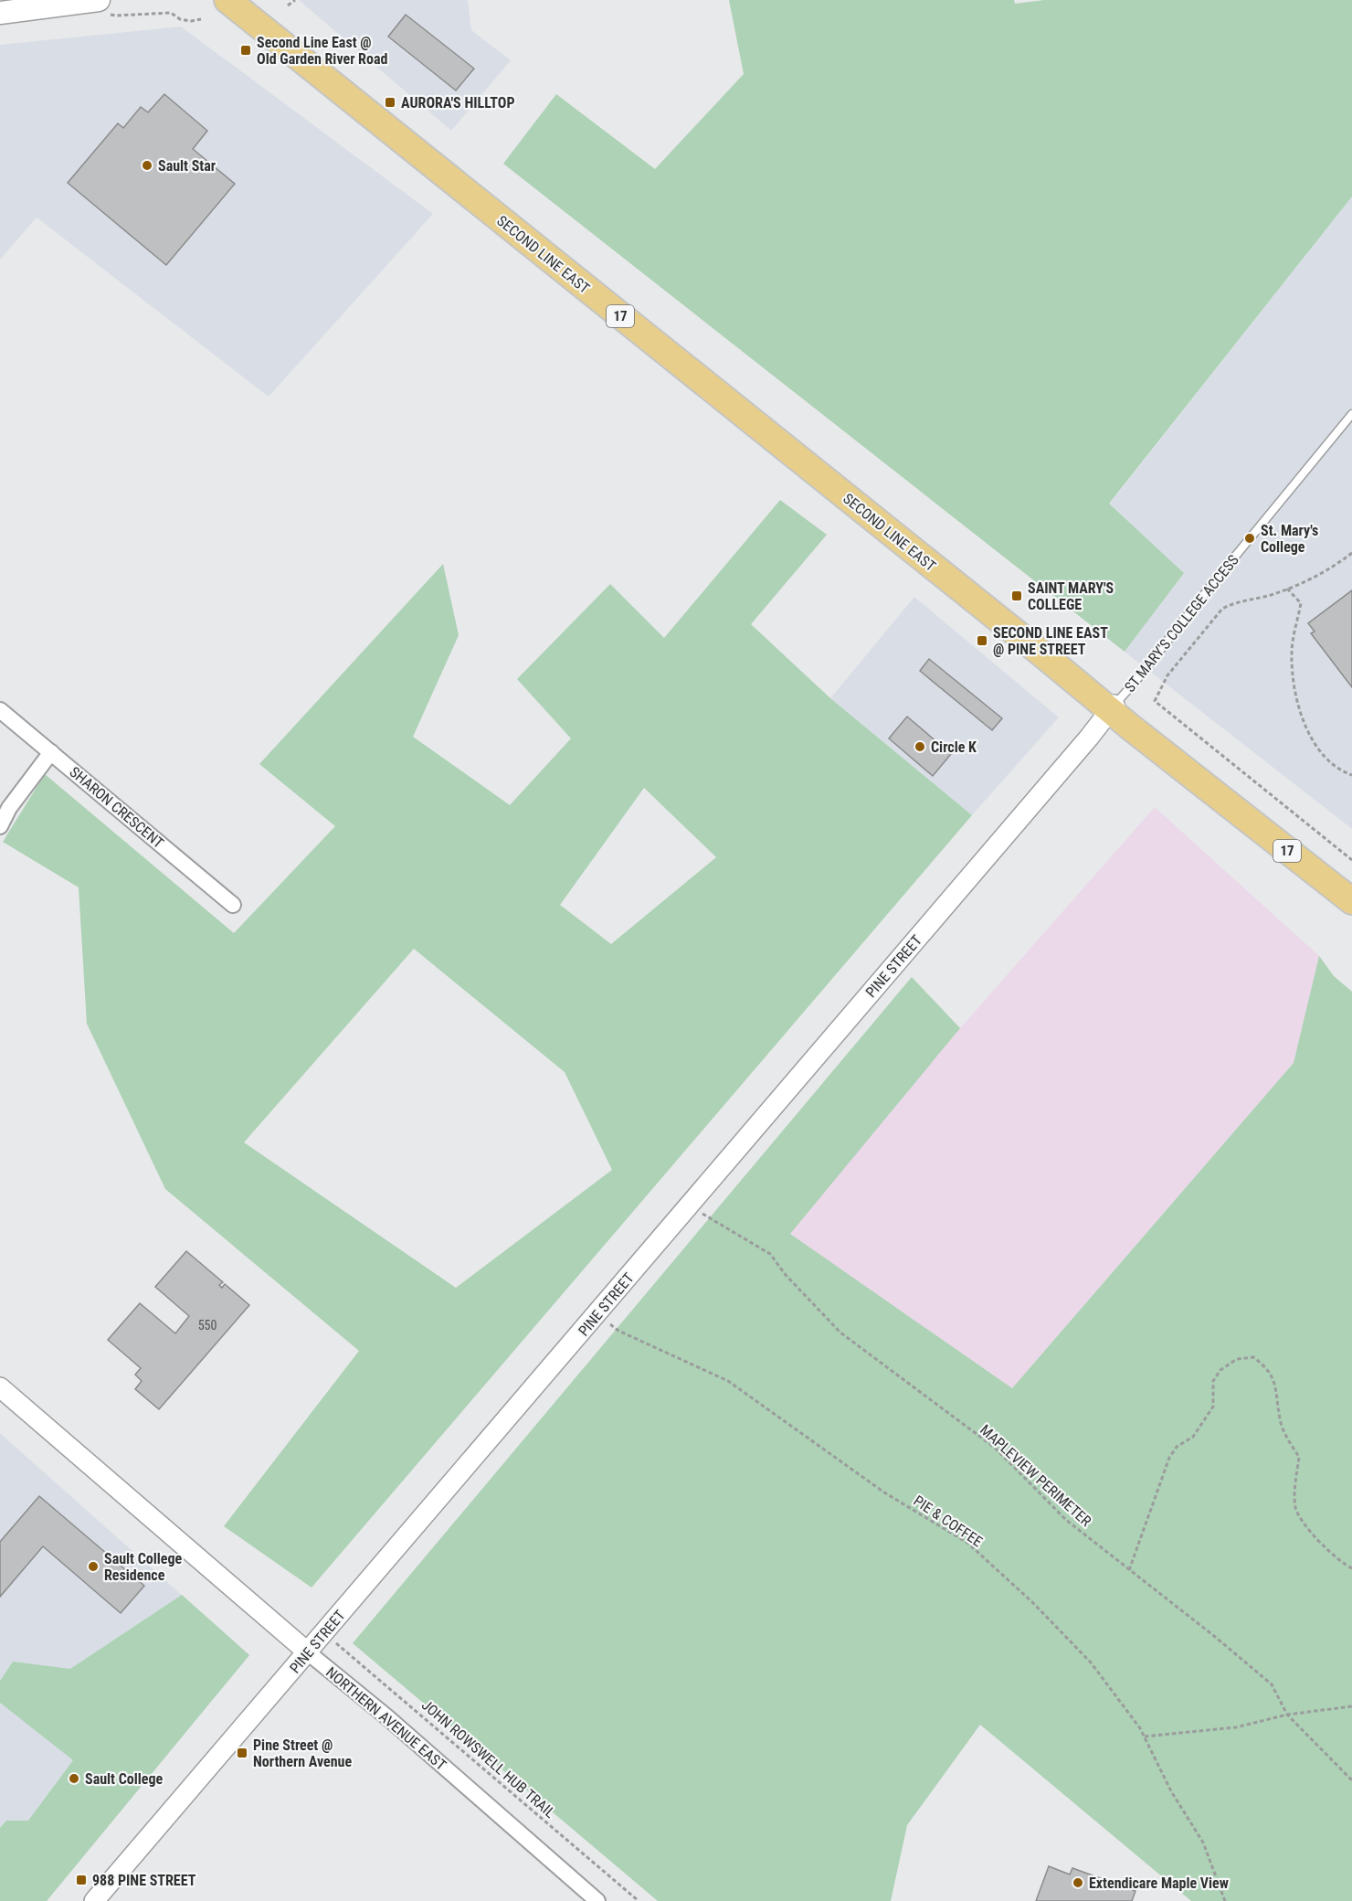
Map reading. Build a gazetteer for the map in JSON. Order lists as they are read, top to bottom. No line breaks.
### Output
{"streets":{"highway":["SECOND LINE EAST","17"],"street":["SHARON CRESCENT","PINE STREET","NORTHERN AVENUE EAST"],"lane":["ST MARY'S COLLEGE ACCESS"],"path":["MAPLEVIEW PERIMETER","PIE & COFFEE","JOHN ROWSWELL HUB TRAIL"]},"crossings":[["SECOND LINE EAST","ST MARY'S COLLEGE ACCESS"],["SECOND LINE EAST","PINE STREET"],["ST MARY'S COLLEGE ACCESS","PINE STREET"],["PINE STREET","MAPLEVIEW PERIMETER"],["PINE STREET","PIE & COFFEE"],["PINE STREET","NORTHERN AVENUE EAST"],["PINE STREET","JOHN ROWSWELL HUB TRAIL"]],"places":{"transit":["Second Line East @ Old Garden River Road","AURORA'S HILLTOP","SAINT MARY'S COLLEGE","SECOND LINE EAST @ PINE STREET","Pine Street @ Northern Avenue","988 PINE STREET"],"other":["Sault Star","St. Mary's College","Circle K","Sault College Residence","Sault College","Extendicare Maple View"]},"house_numbers":["550"]}
